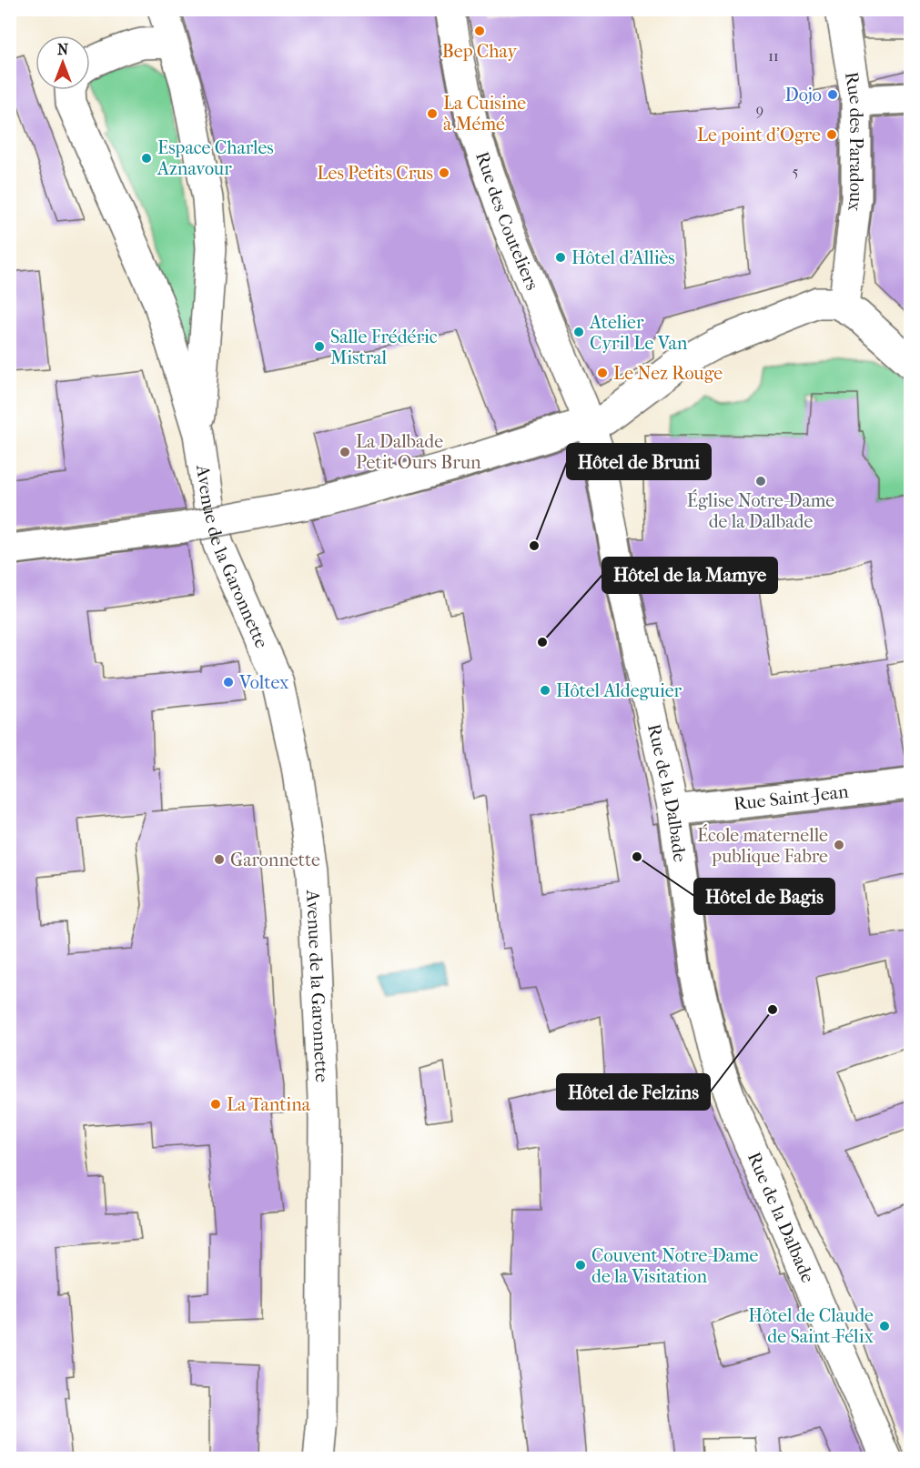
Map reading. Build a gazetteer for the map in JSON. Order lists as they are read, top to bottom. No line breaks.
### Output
{"streets":{"street":["Rue des Paradoux","Rue des Couteliers","Avenue de la Garonnette","Rue de la Dalbade","Rue Saint-Jean"]},"crossings":[["Rue des Couteliers","Rue de la Dalbade"],["Rue de la Dalbade","Rue Saint-Jean"]],"places":["Bep Chay","Dojo","La Cuisine à Mémé","Le point d'Ogre","Espace Charles Aznavour","Les Petits Crus","Hôtel d'Alliès","Atelier Cyril Le Van","Salle Frédéric Mistral","Le Nez Rouge","La Dalbade Petit Ours Brun","Église Notre-Dame de la Dalbade","Hôtel de Bruni","Hôtel de la Mamye","Voltex","Hôtel Aldeguier","École maternelle publique Fabre","Hôtel de Bagis","Garonnette","Hôtel de Felzins","La Tantina","Couvent Notre-Dame de la Visitation","Hôtel de Claude de Saint-Félix"],"house_numbers":["11","9","5"],"north":"top"}
